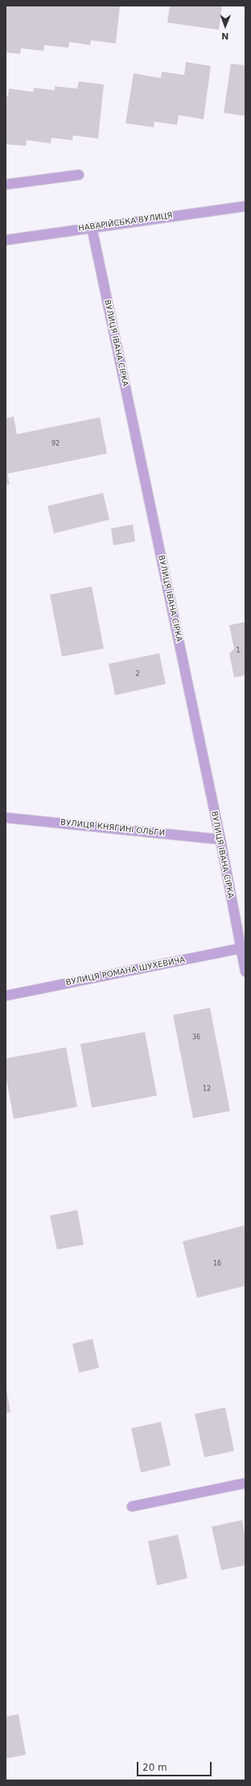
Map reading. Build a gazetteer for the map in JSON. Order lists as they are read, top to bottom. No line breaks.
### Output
{"streets":{"street":["НАВАРІЙСЬКА ВУЛИЦЯ","ВУЛИЦЯ ІВАНА СІРКА","ВУЛИЦЯ КНЯГИНІ ОЛЬГИ","ВУЛИЦЯ РОМАНА ШУХЕВИЧА"]},"crossings":[["НАВАРІЙСЬКА ВУЛИЦЯ","ВУЛИЦЯ ІВАНА СІРКА"],["ВУЛИЦЯ ІВАНА СІРКА","ВУЛИЦЯ КНЯГИНІ ОЛЬГИ"],["ВУЛИЦЯ ІВАНА СІРКА","ВУЛИЦЯ РОМАНА ШУХЕВИЧА"]],"house_numbers":["92","1","2","36","12","16"],"scale_bar":"20 m","north":"bottom"}
